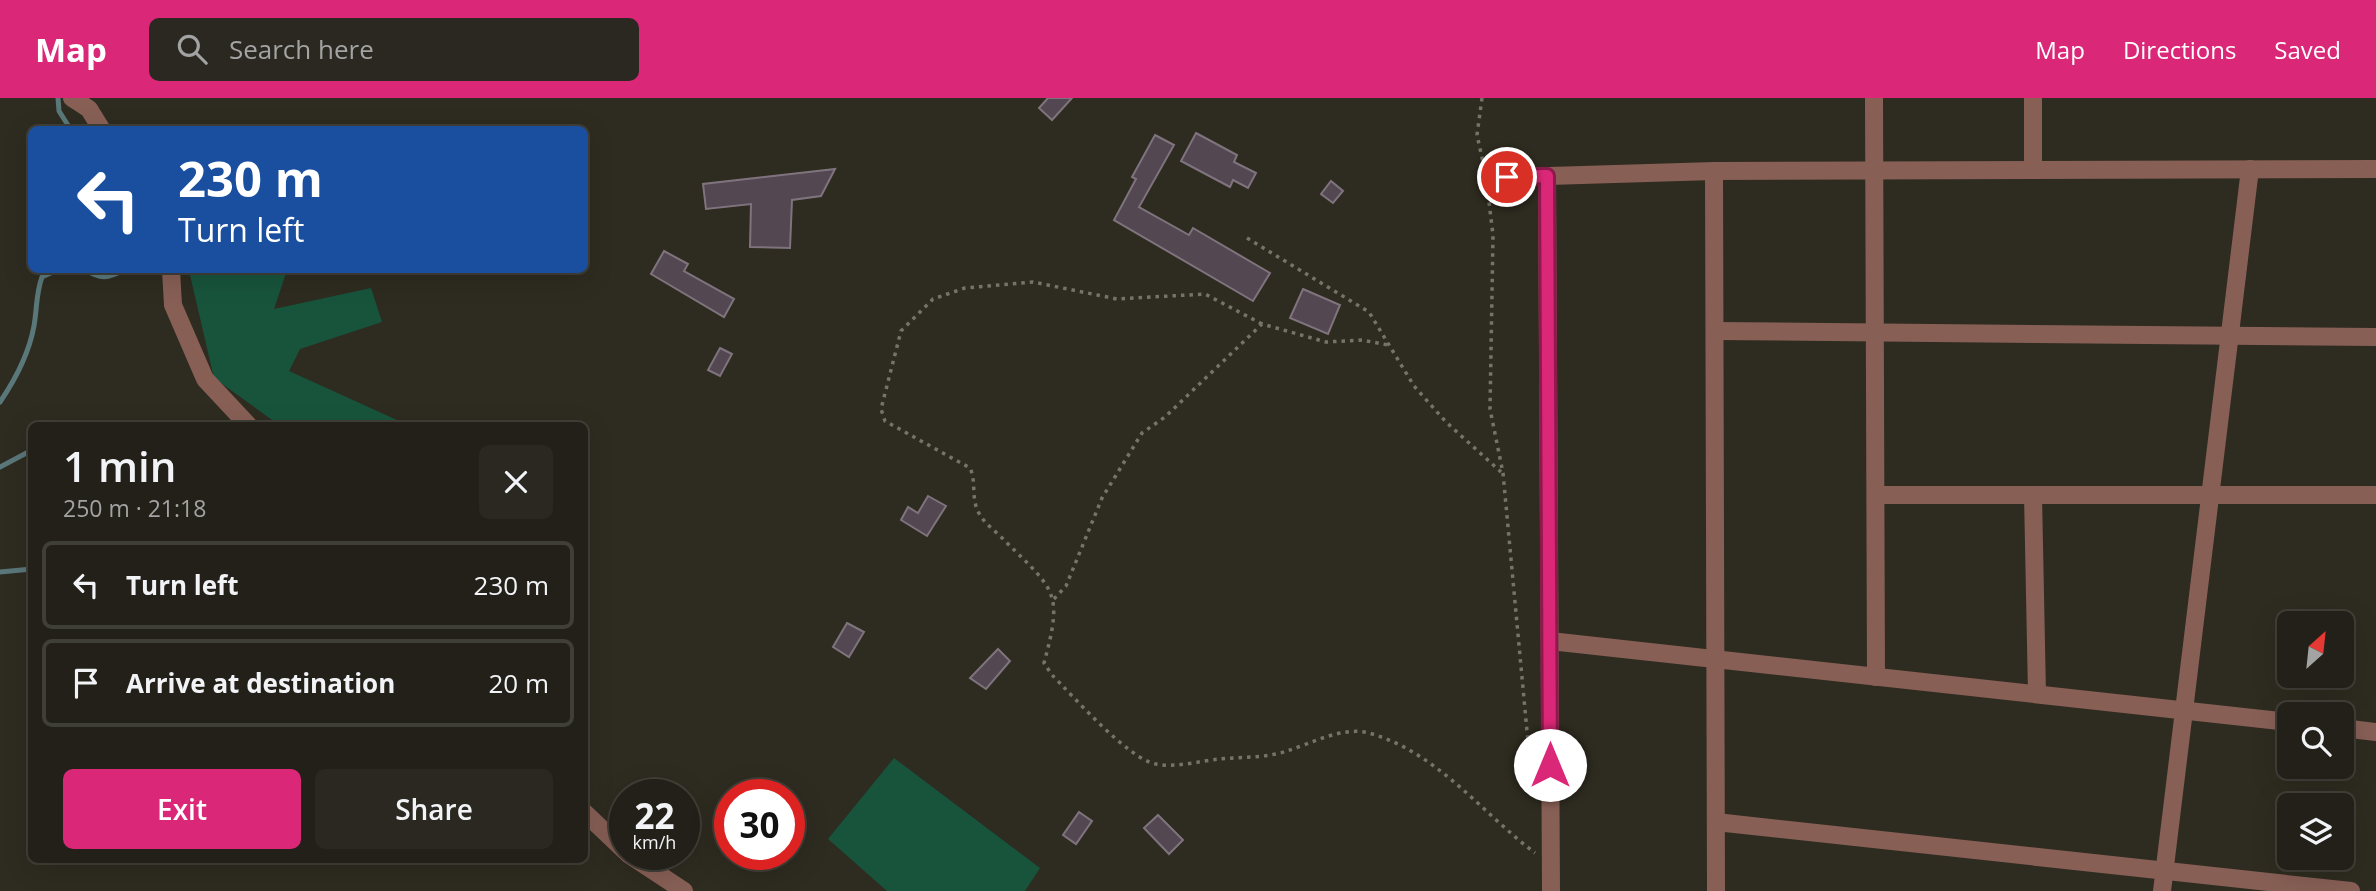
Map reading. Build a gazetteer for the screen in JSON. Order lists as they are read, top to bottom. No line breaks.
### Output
{"north":"top right","page":{"header":"Map","search":"Search here","nav":["Map","Directions","Saved"],"turn":["230 m","Turn left"],"heading":["1 min","250 m · 21:18"],"list":[{"name":"Turn left","value":"230 m"},{"name":"Arrive at destination","value":"20 m"}],"buttons":["Exit","Share"],"speed":"22 km/h","limit":"30"}}
